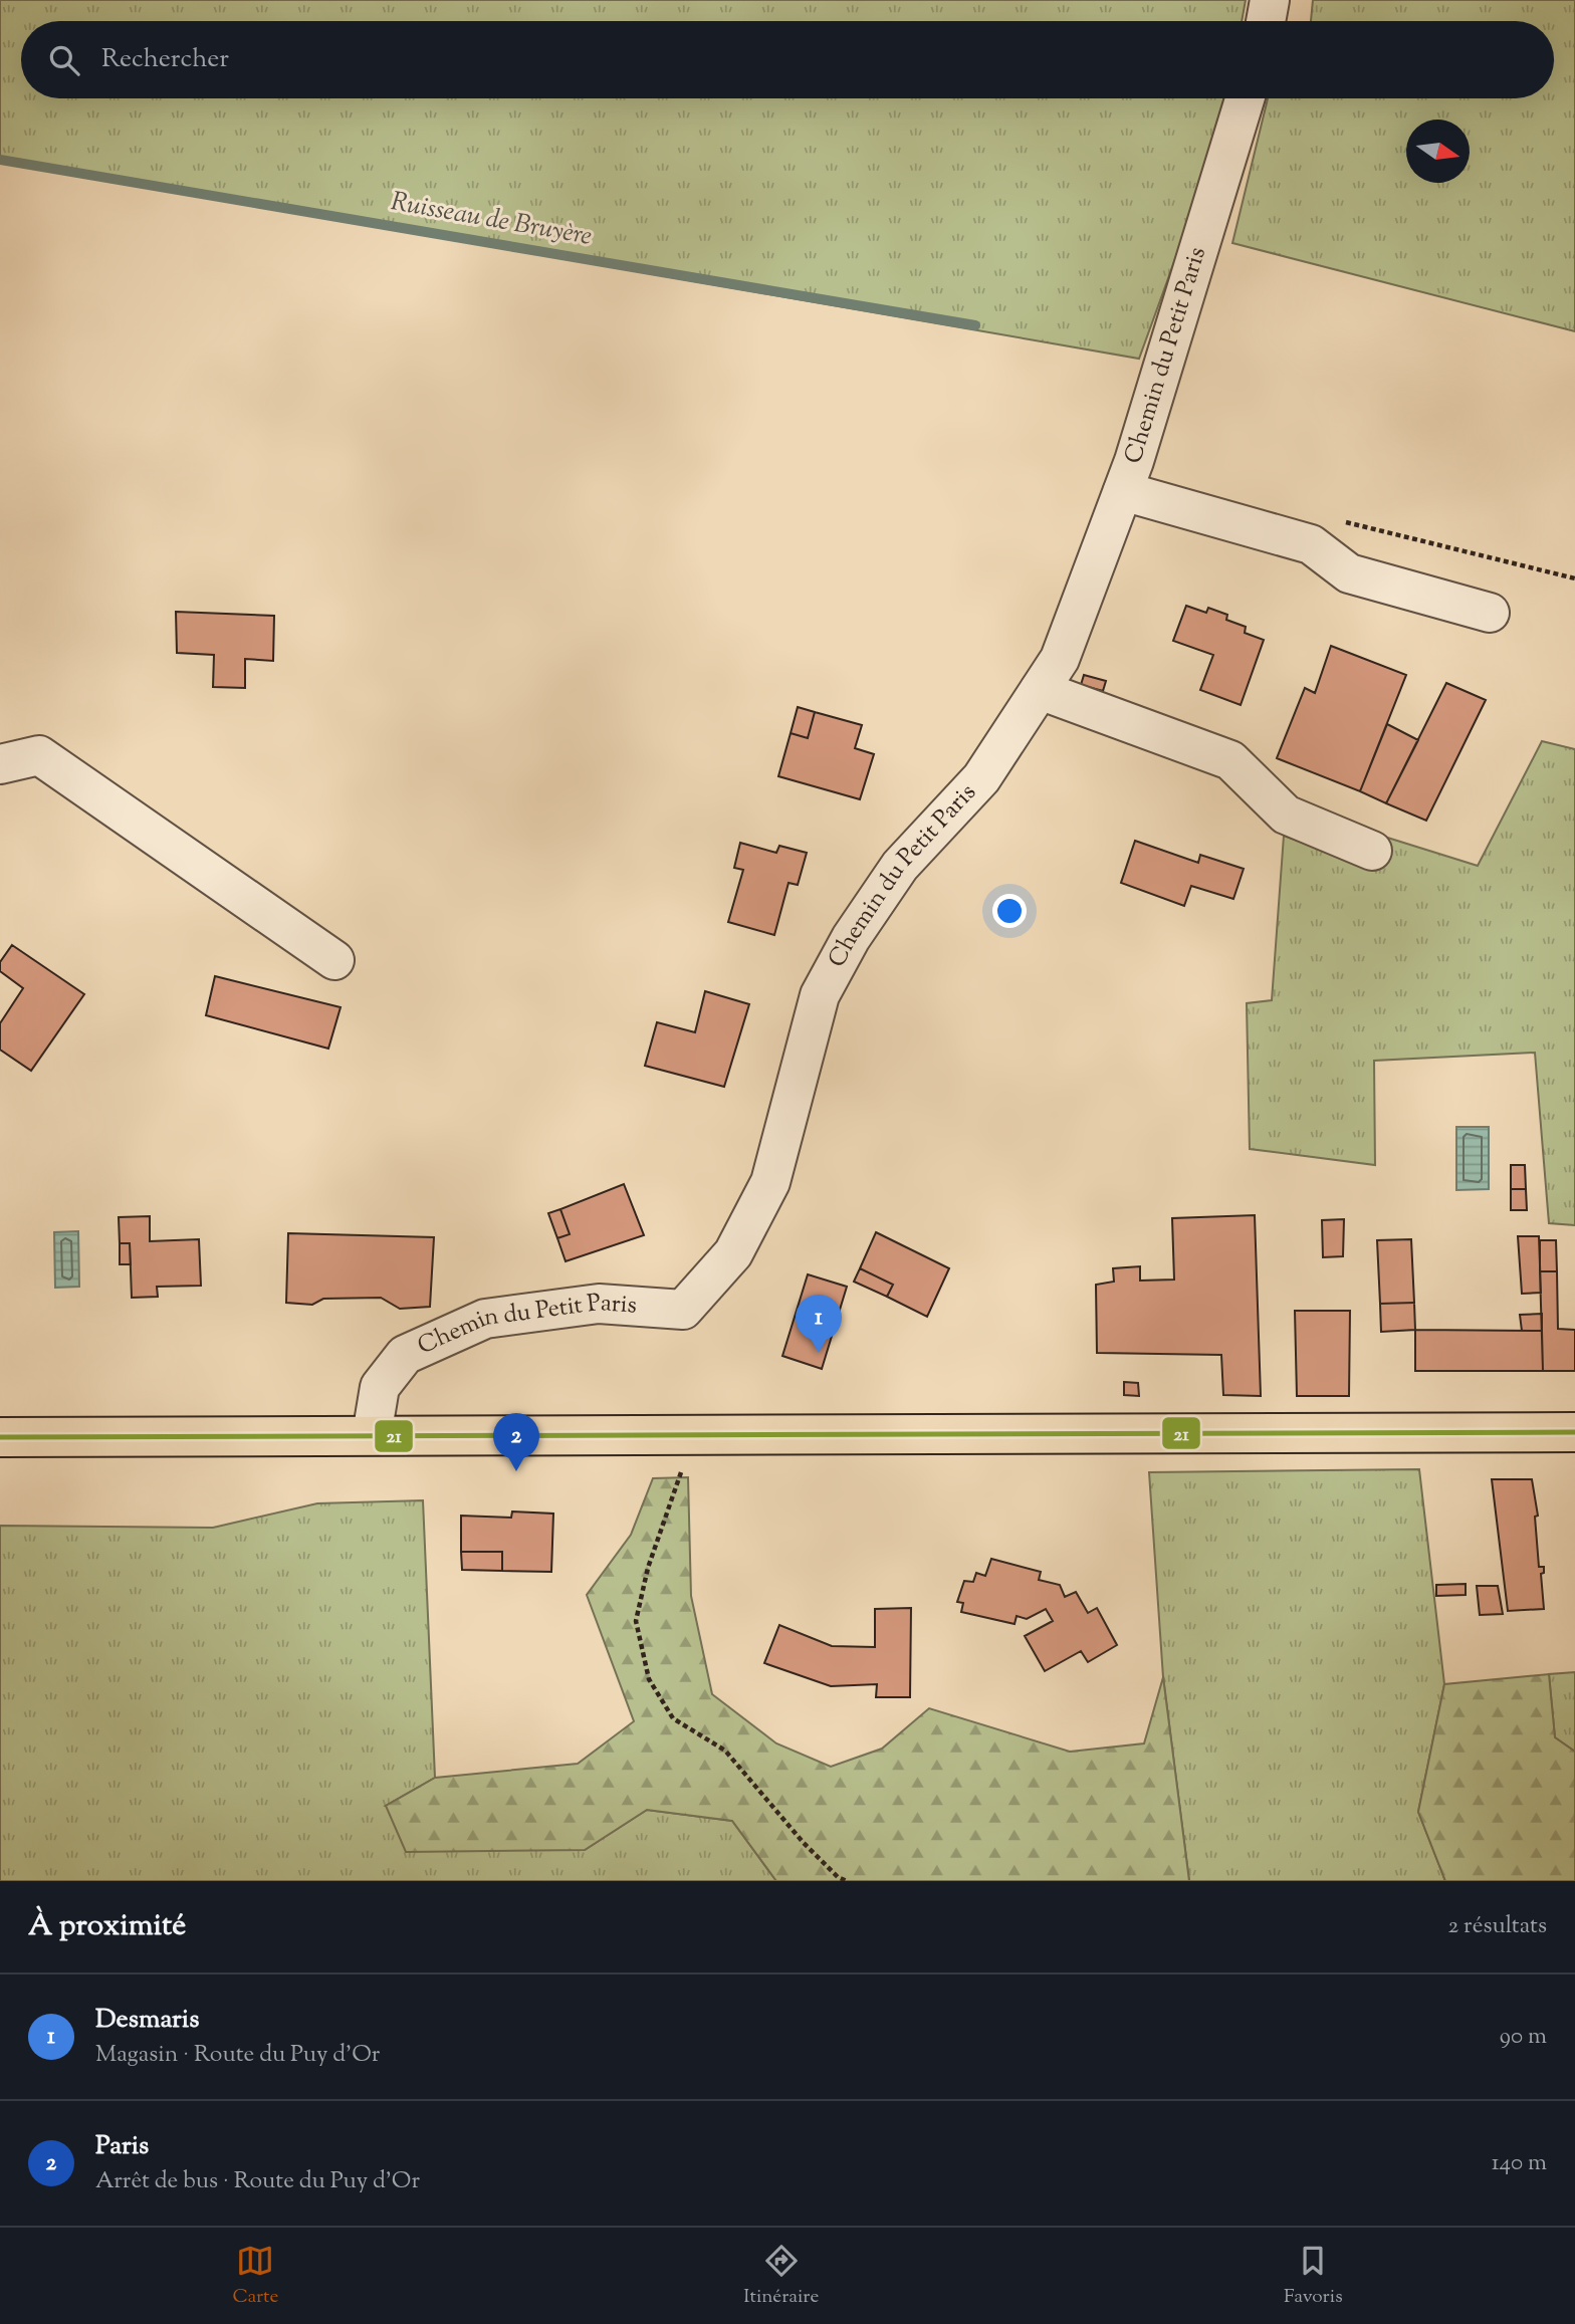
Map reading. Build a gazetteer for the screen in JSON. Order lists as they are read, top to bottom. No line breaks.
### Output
{"streets":{"street":["Chemin du Petit Paris"]},"water":["Ruisseau de Bruyère"],"lines":["transit line 21"],"north":"right","page":{"search":"Rechercher","pins":["1","2"],"heading":["À proximité","2 résultats"],"list":[{"mark":"1","name":"Desmaris","note":"Magasin · Route du Puy d'Or","value":"90 m"},{"mark":"2","name":"Paris","note":"Arrêt de bus · Route du Puy d'Or","value":"140 m"}],"nav":["Carte","Itinéraire","Favoris"]}}
